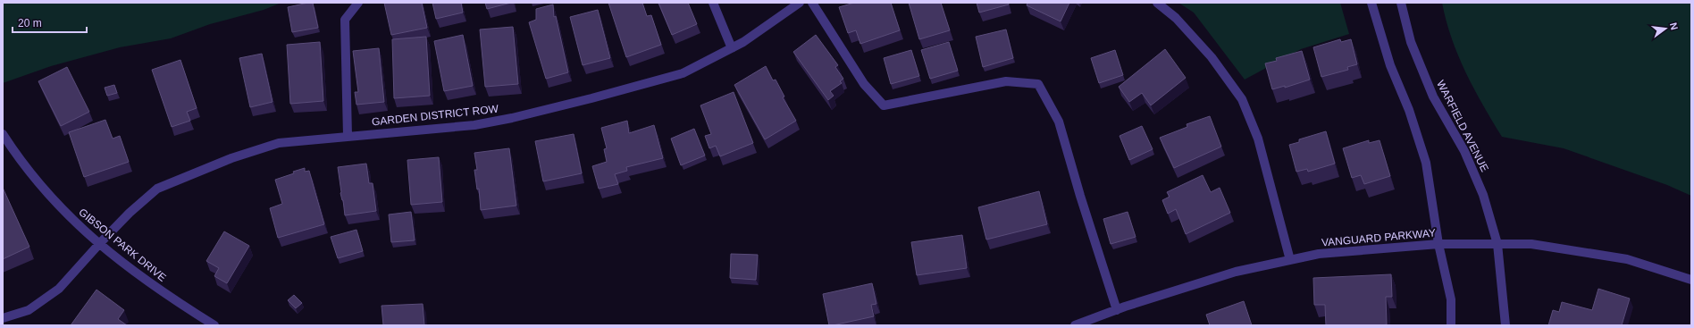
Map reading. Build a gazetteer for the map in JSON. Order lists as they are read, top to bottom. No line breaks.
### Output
{"streets":{"street":["GARDEN DISTRICT ROW","WARFIELD AVENUE","VANGUARD PARKWAY","GIBSON PARK DRIVE"]},"crossings":[["GARDEN DISTRICT ROW","GIBSON PARK DRIVE"],["WARFIELD AVENUE","VANGUARD PARKWAY"]],"scale_bar":"20 m","north":"right"}
